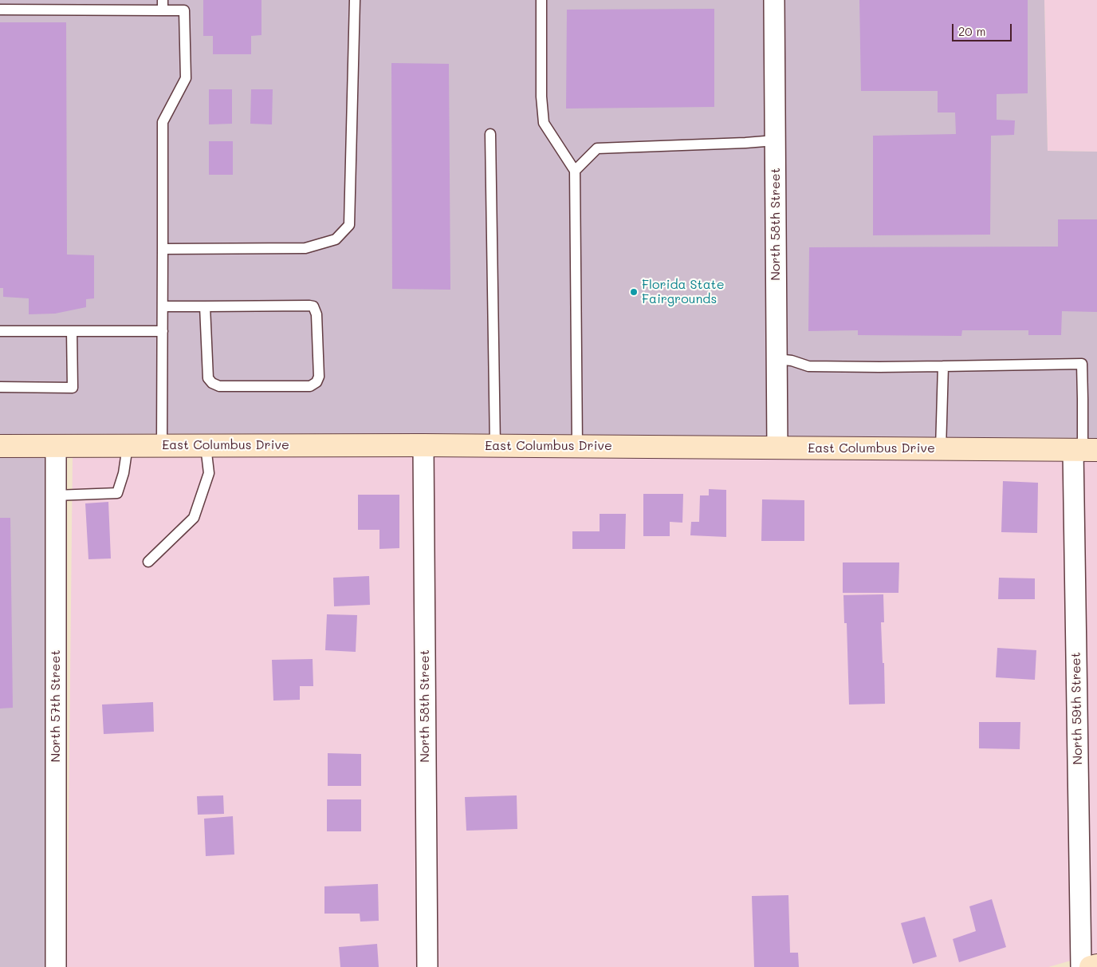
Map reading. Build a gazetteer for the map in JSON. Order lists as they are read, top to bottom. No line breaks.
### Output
{"streets":{"main road":["East Columbus Drive"],"street":["North 58th Street","North 57th Street","North 59th Street"]},"crossings":[["North 58th Street","East Columbus Drive"],["East Columbus Drive","North 57th Street"],["East Columbus Drive","North 59th Street"]],"places":["Florida State Fairgrounds"],"scale_bar":"20 m"}
